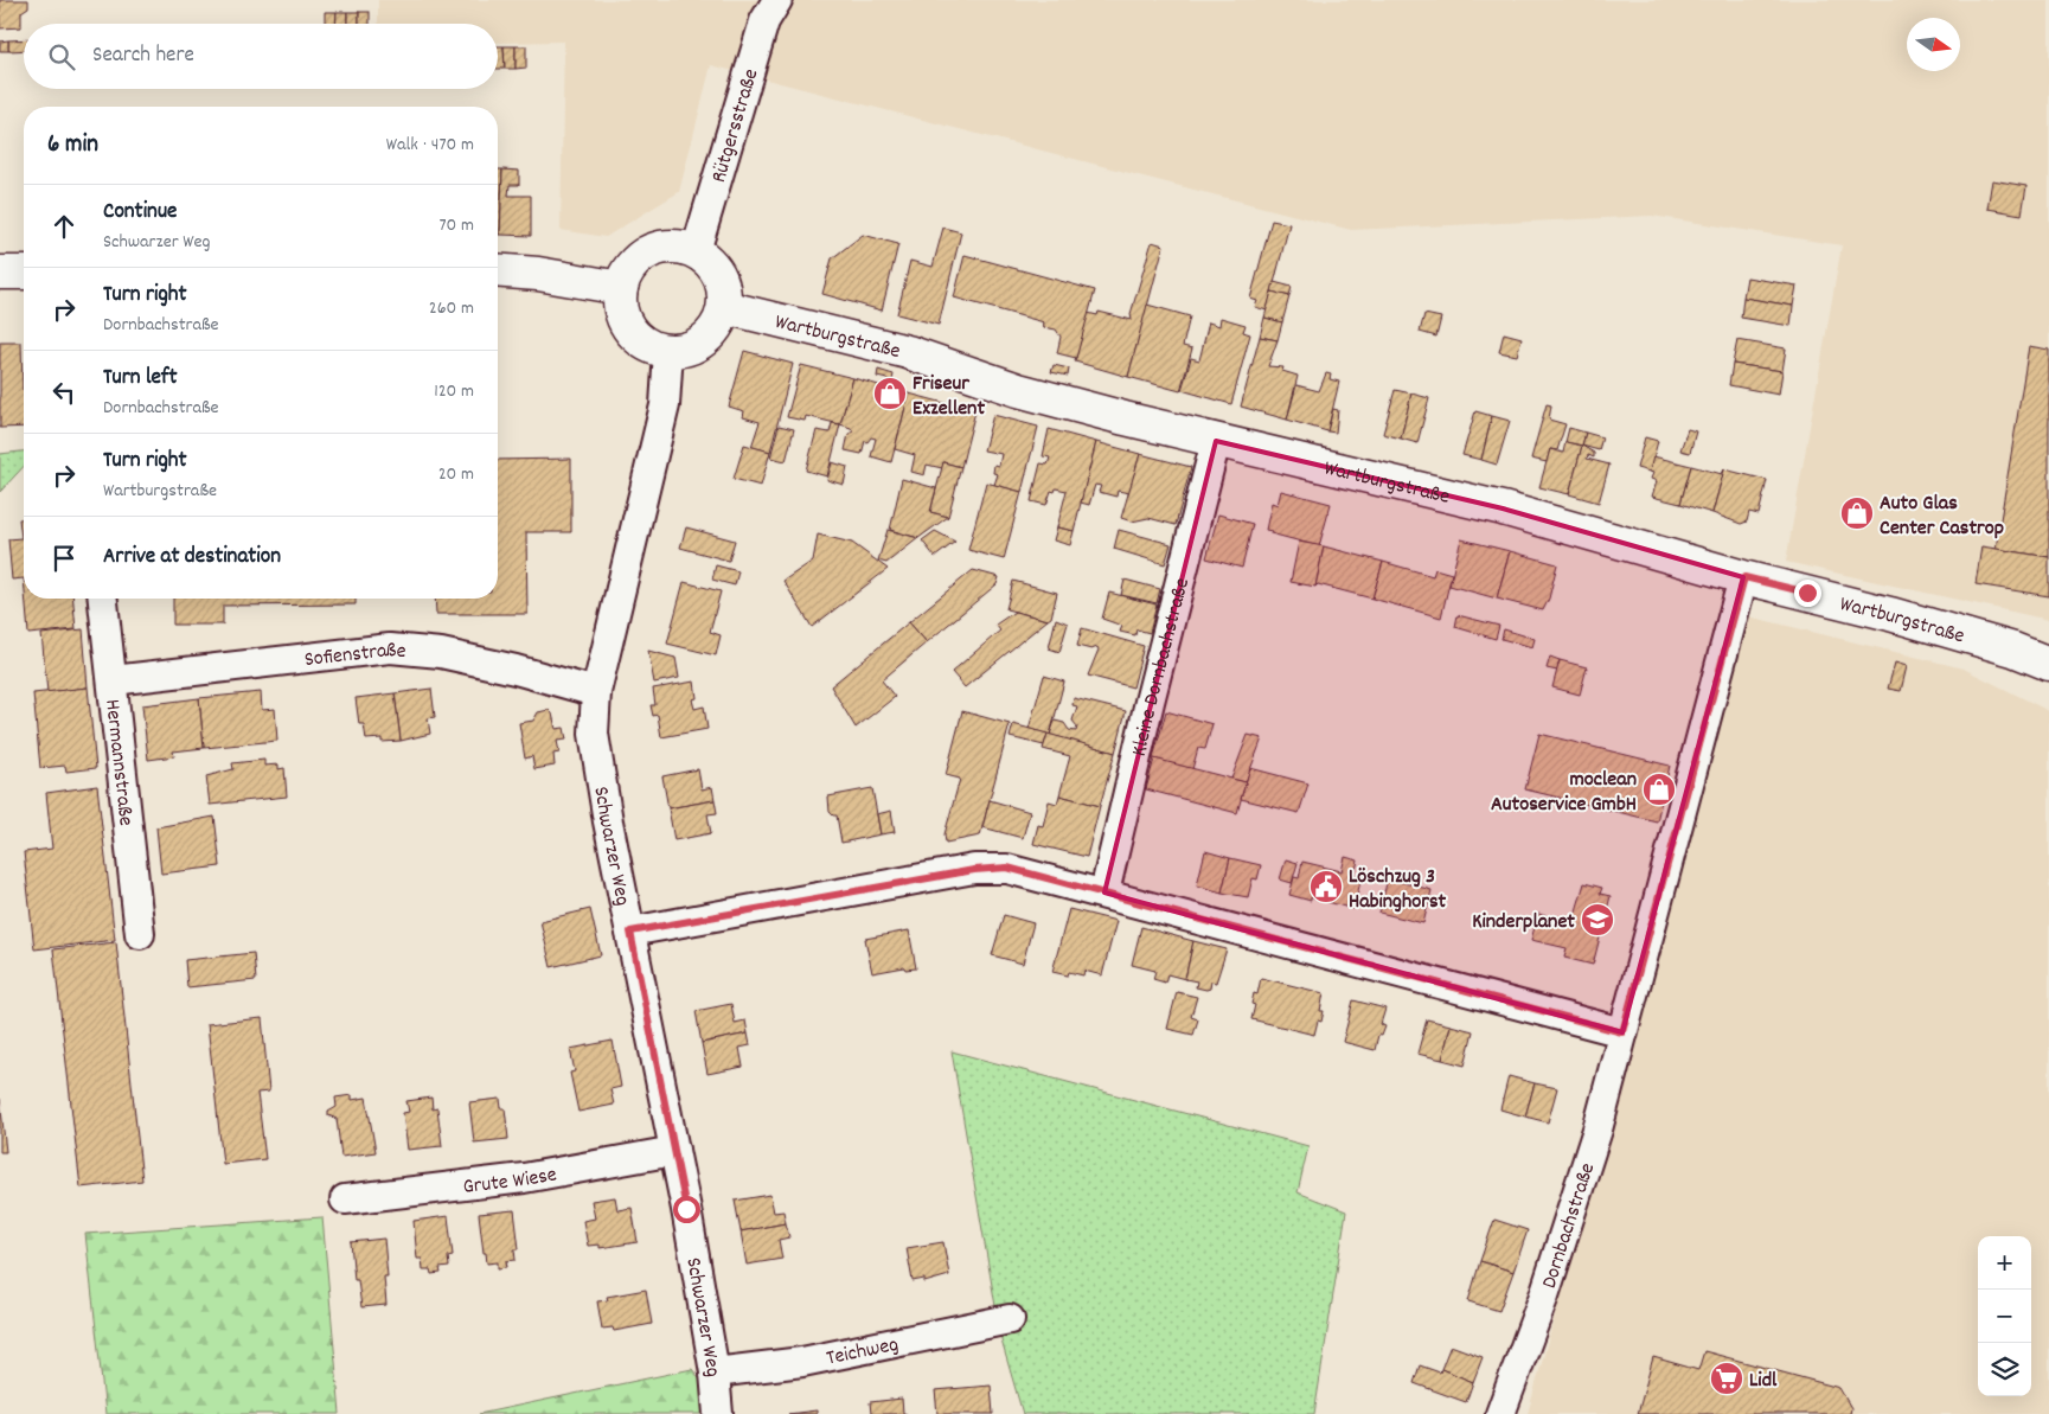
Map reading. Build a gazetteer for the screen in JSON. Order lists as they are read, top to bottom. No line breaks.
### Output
{"streets":{"main road":["Wartburgstraße"],"street":["Rütgersstraße","Sofienstraße","Kleine Dornbachstraße","Hermannstraße","Schwarzer Weg","Grute Wiese","Dornbachstraße","Teichweg"]},"crossings":[["Rütgersstraße","Wartburgstraße"],["Rütgersstraße","Schwarzer Weg"],["Wartburgstraße","Kleine Dornbachstraße"],["Wartburgstraße","Schwarzer Weg"],["Wartburgstraße","Dornbachstraße"],["Sofienstraße","Hermannstraße"],["Sofienstraße","Schwarzer Weg"],["Schwarzer Weg","Grute Wiese"],["Schwarzer Weg","Teichweg"]],"places":{"shop":["Friseur Exzellent","Auto Glas Center Castrop","moclean Autoservice GmbH"],"public building":["Löschzug 3 Habinghorst"],"school or university":["Kinderplanet"],"supermarket":["Lidl"]},"north":"right","page":{"search":"Search here","heading":["6 min","Walk · 470 m"],"list":[["Continue","Schwarzer Weg","70 m"],["Turn right","Dornbachstraße","260 m"],["Turn left","Dornbachstraße","120 m"],["Turn right","Wartburgstraße","20 m"],"Arrive at destination"],"map_buttons":["+","−"]}}
